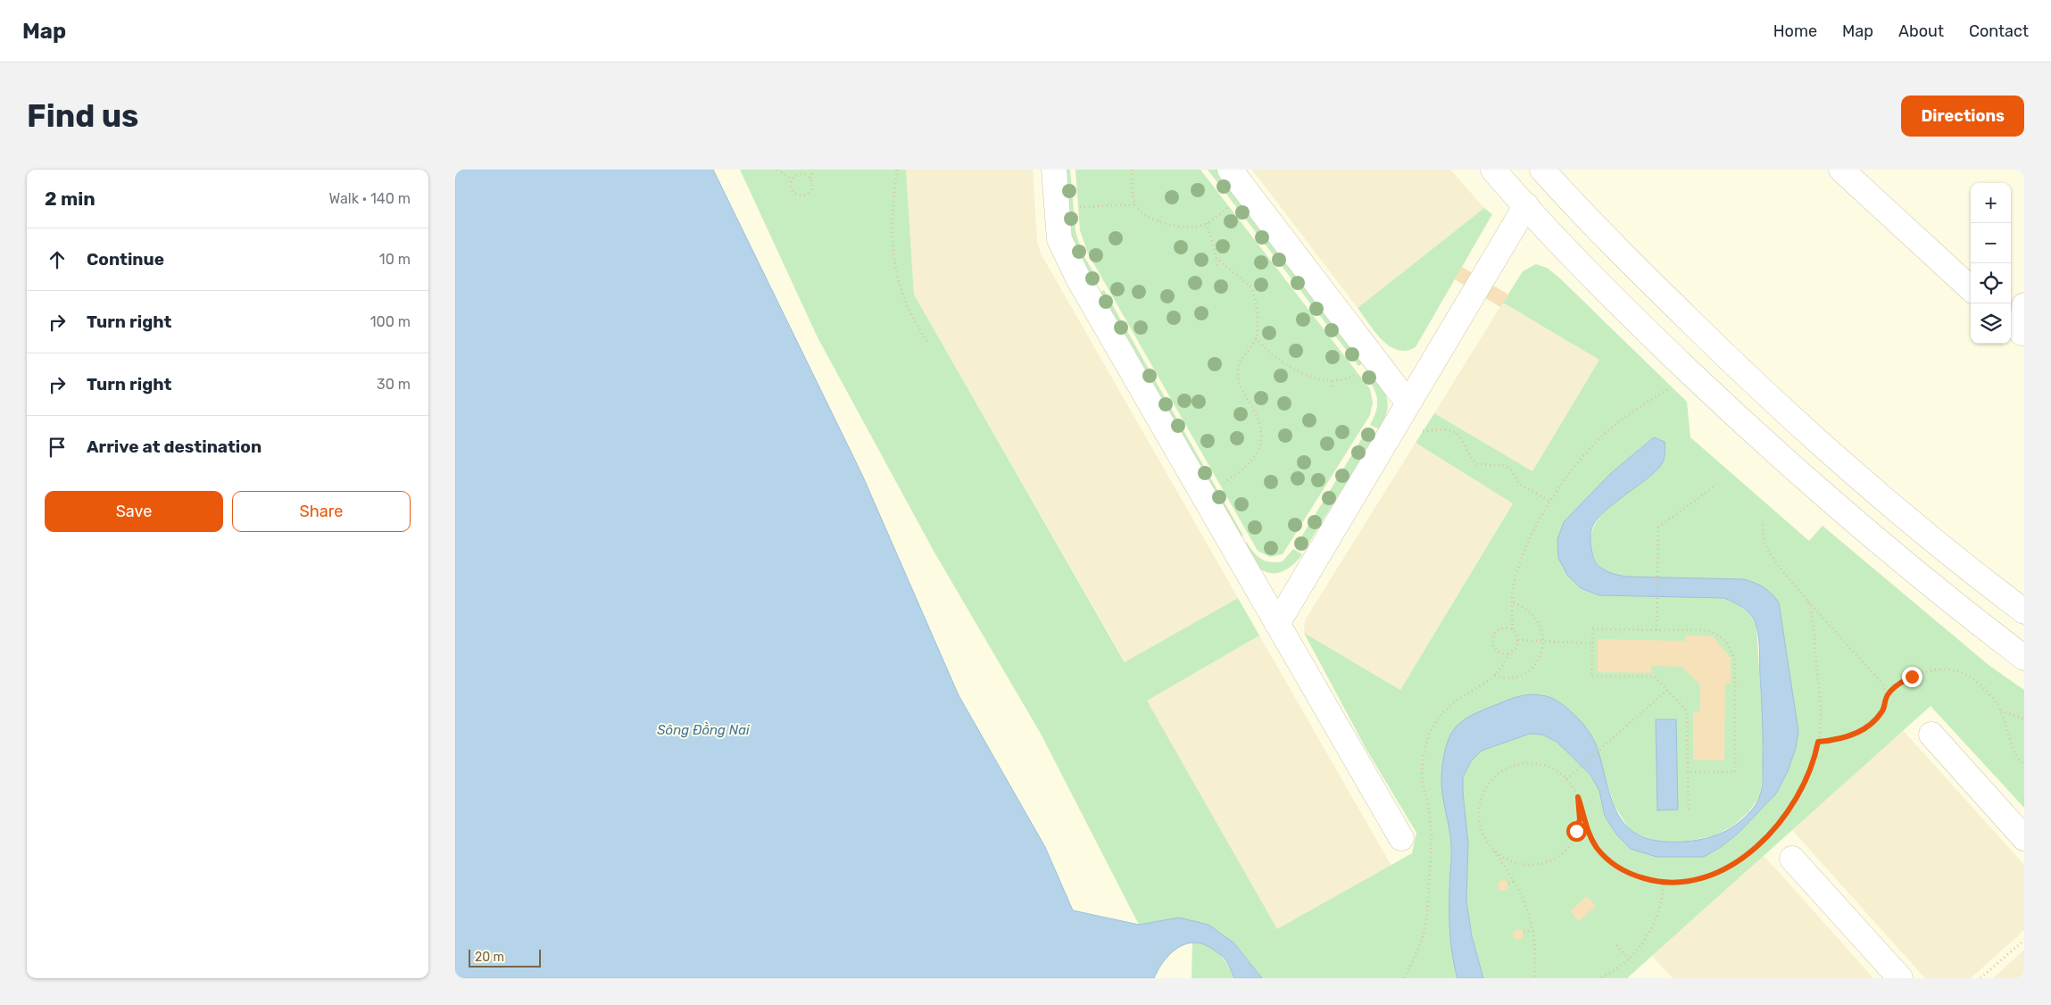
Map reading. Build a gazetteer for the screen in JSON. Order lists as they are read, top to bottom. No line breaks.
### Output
{"water":["Sông Đồng Nai"],"scale_bar":"20 m","page":{"header":"Map","nav":["Home","Map","About","Contact"],"buttons":["Directions",["Save","Share"]],"title":"Find us","heading":["2 min","Walk · 140 m"],"map_buttons":["+","−"],"list":[["Continue","10 m"],["Turn right","100 m"],["Turn right","30 m"],"Arrive at destination"],"scale":"20 m"}}
